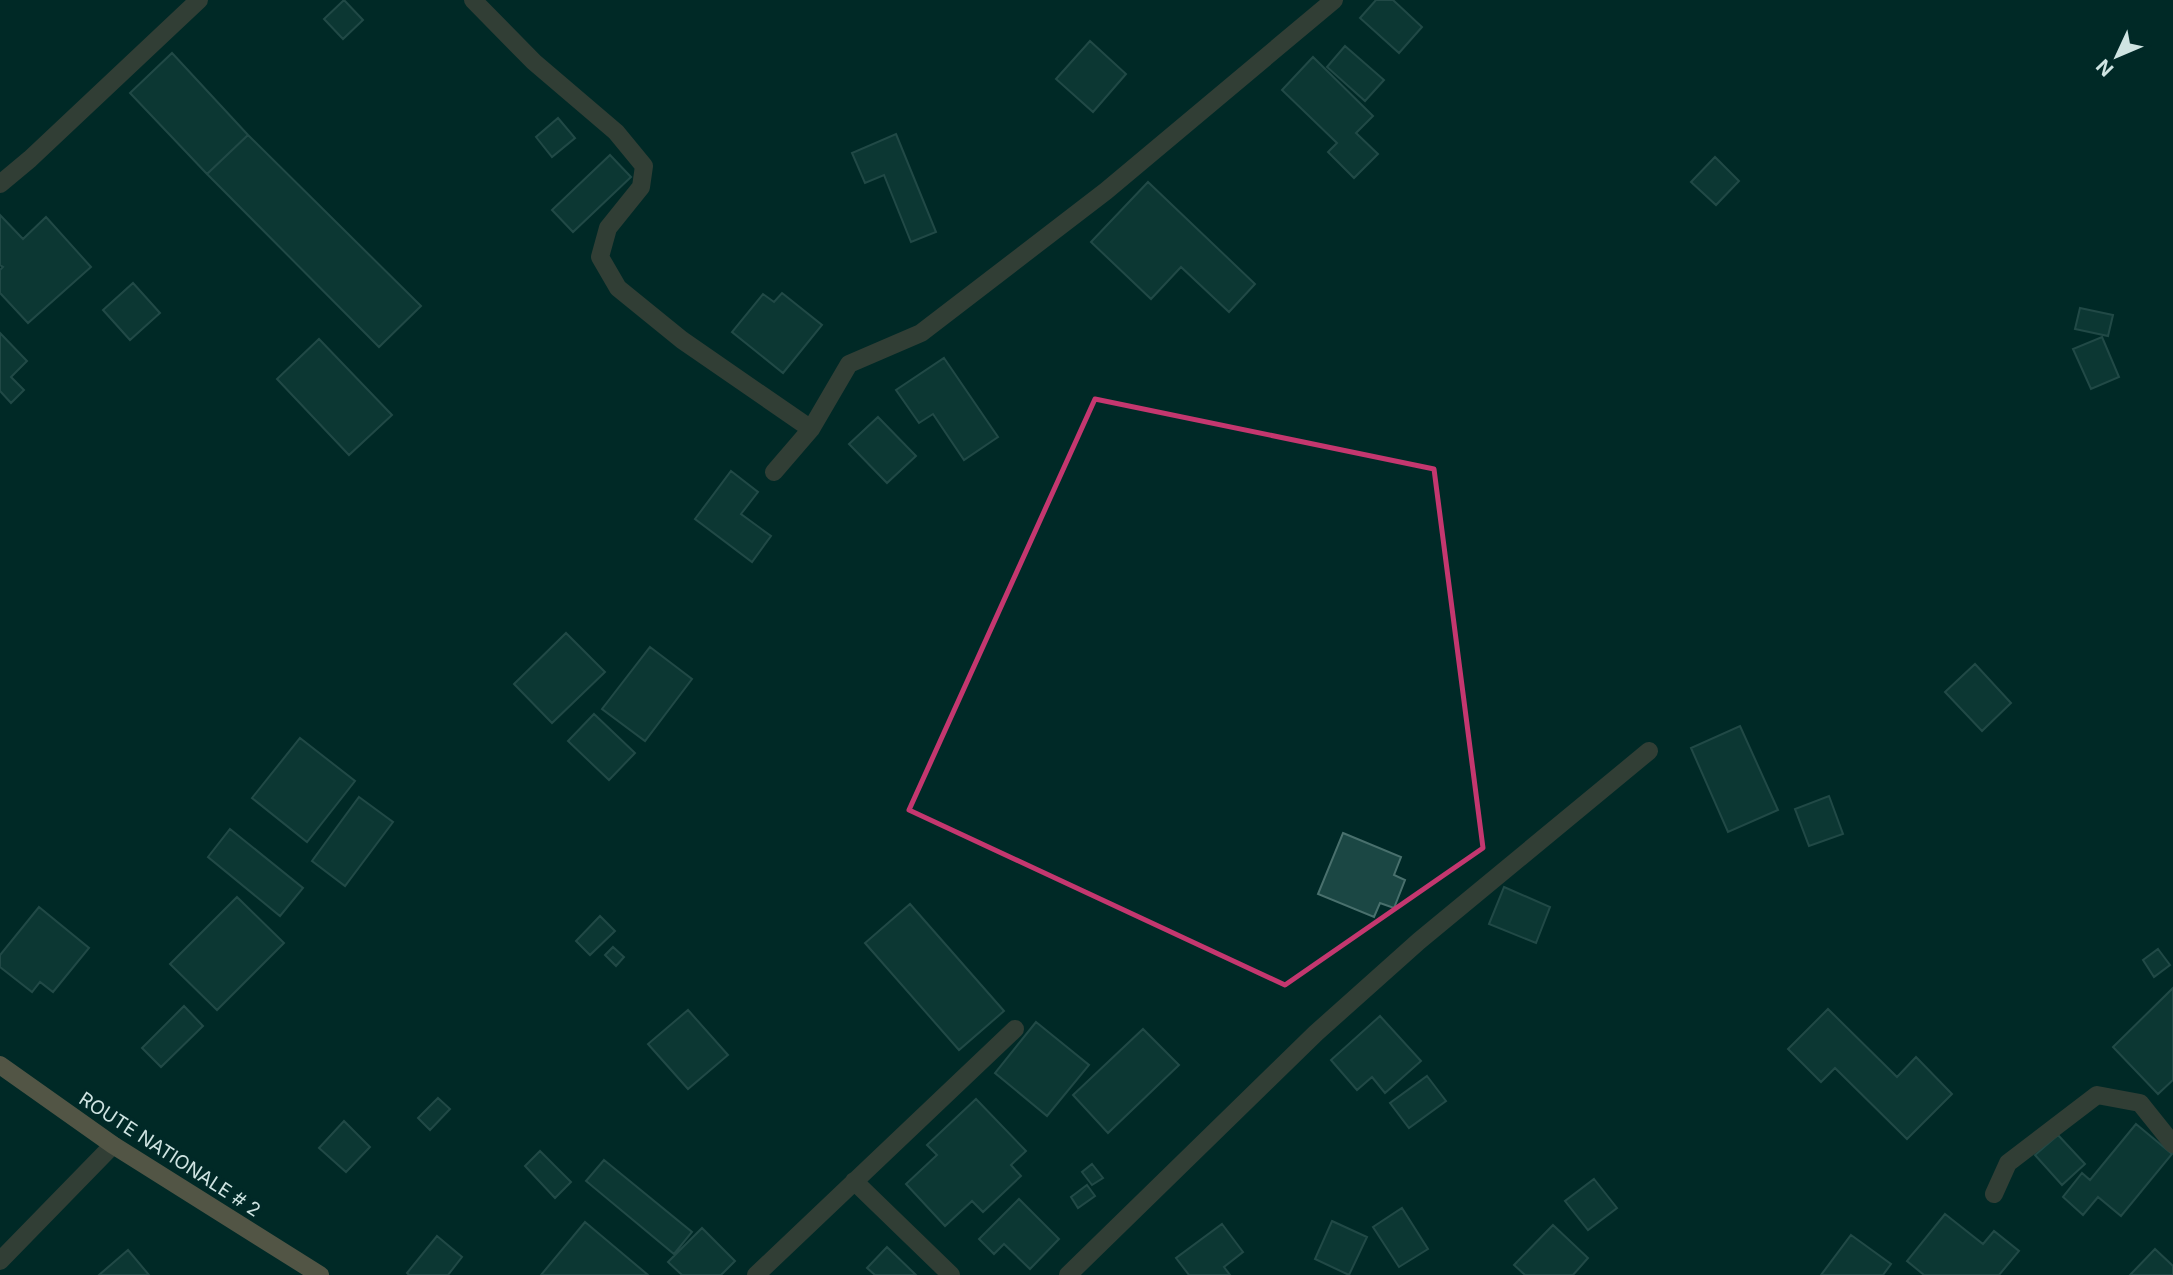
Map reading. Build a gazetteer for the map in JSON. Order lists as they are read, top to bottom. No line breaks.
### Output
{"streets":{"main road":["ROUTE NATIONALE # 2"]},"north":"bottom left"}
